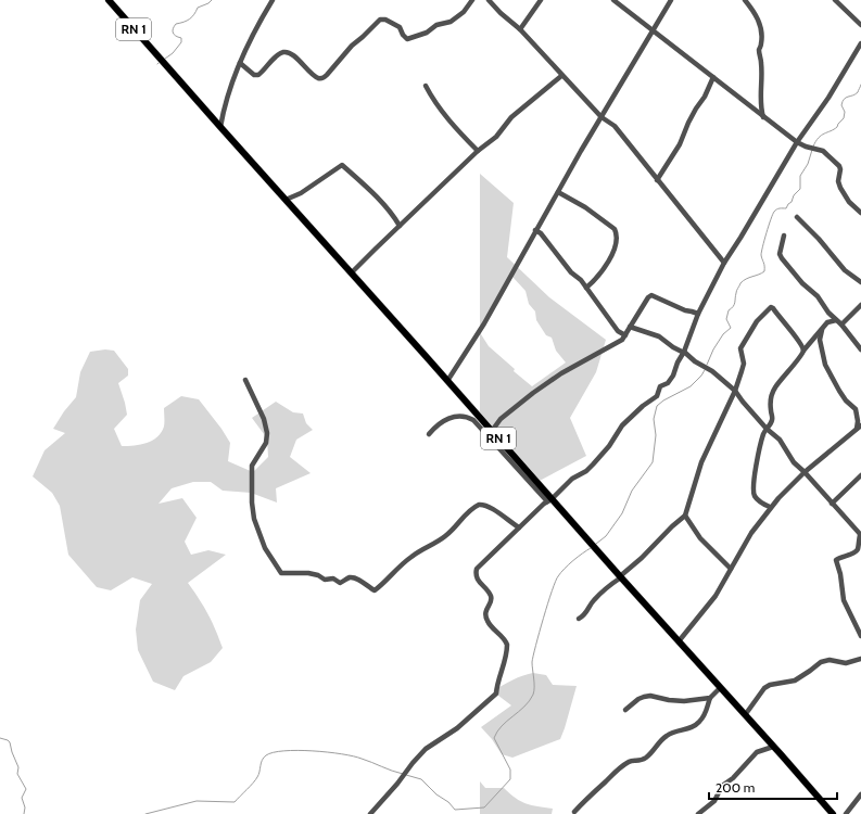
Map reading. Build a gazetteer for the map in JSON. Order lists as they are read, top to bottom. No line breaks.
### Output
{"streets":{"main road":["RN 1"]},"scale_bar":"200 m"}
